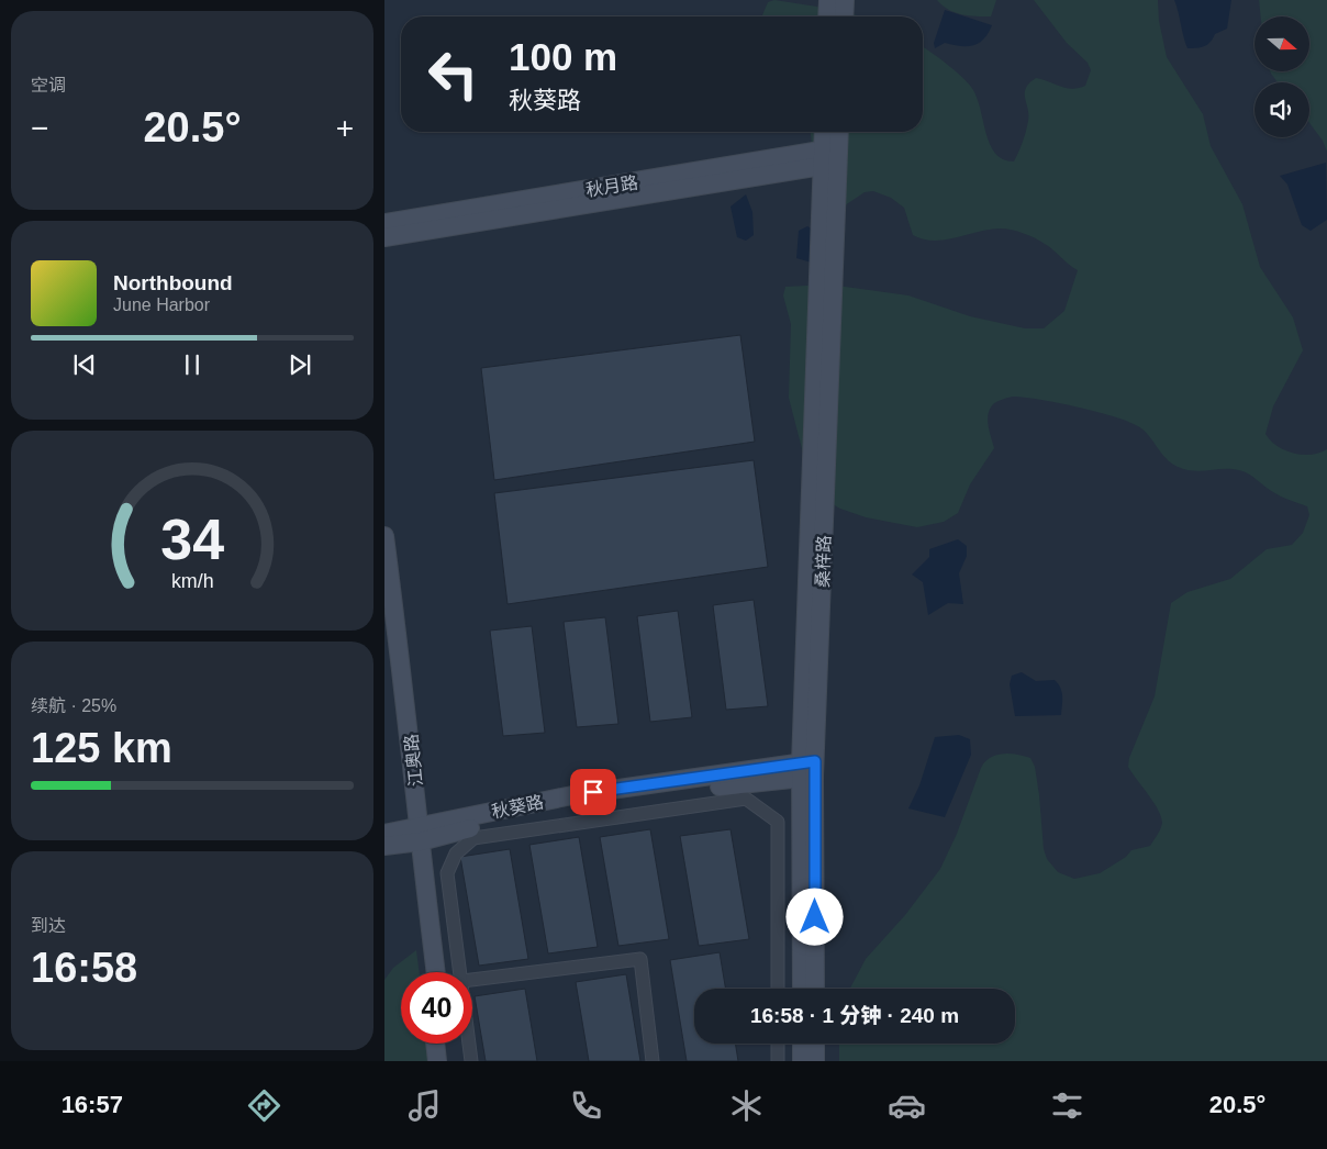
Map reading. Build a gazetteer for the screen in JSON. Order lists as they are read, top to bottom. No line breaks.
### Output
{"streets":{"street":["秋月路","桑梓路","江奥路","秋葵路"]},"crossings":[["秋月路","桑梓路"],["桑梓路","秋葵路"],["江奥路","秋葵路"]],"north":"right","page":{"tile":["空调",["续航 · 25%","125 km"],["到达","16:58"]],"turn":["100 m","秋葵路"],"heat":["−","20.5°","+"],"song":["Northbound","June Harbor"],"limit":"40","trip":"16:58 · 1 分钟 · 240 m","tabs":["16:57","20.5°"],"gauge":["34","km/h"]}}
